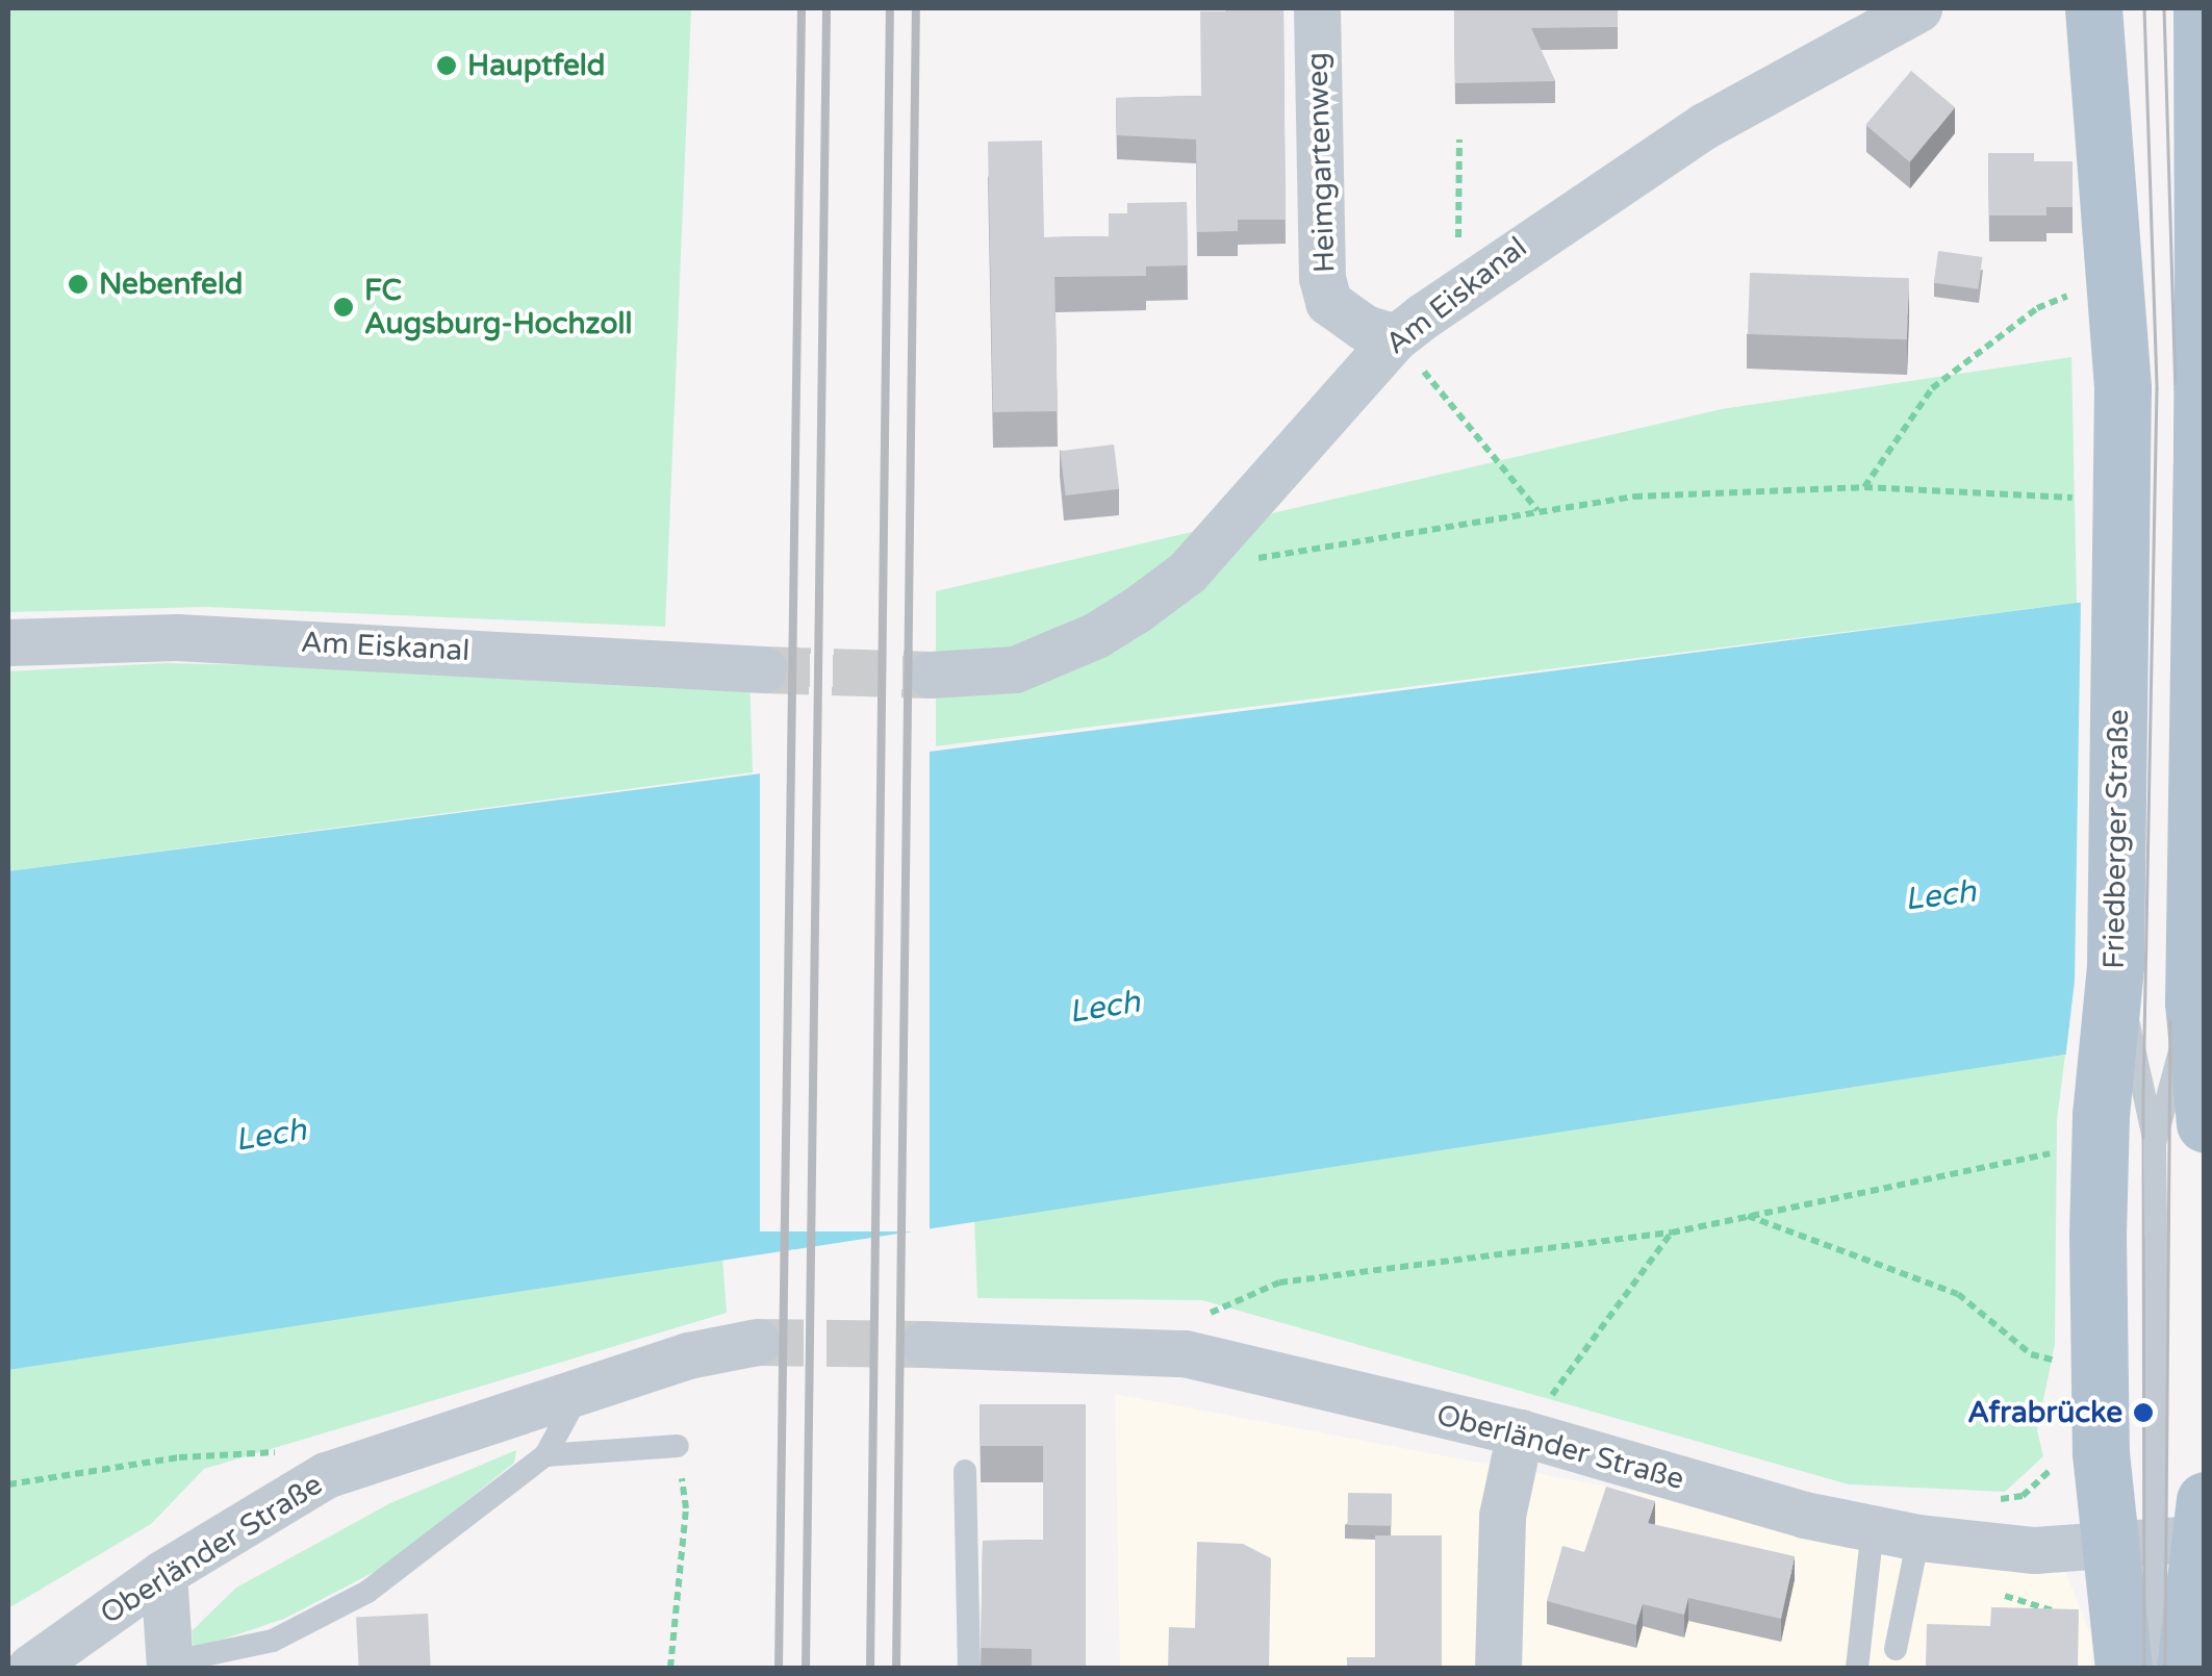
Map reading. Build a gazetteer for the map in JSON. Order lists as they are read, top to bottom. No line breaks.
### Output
{"streets":{"main road":["Friedberger Straße"],"street":["Heimgartenweg","Am Eiskanal","Oberländer Straße"]},"crossings":[["Heimgartenweg","Am Eiskanal"],["Friedberger Straße","Oberländer Straße"]],"water":["Lech"],"places":["Hauptfeld","Nebenfeld","FC Augsburg-Hochzoll","Afrabrücke"]}
